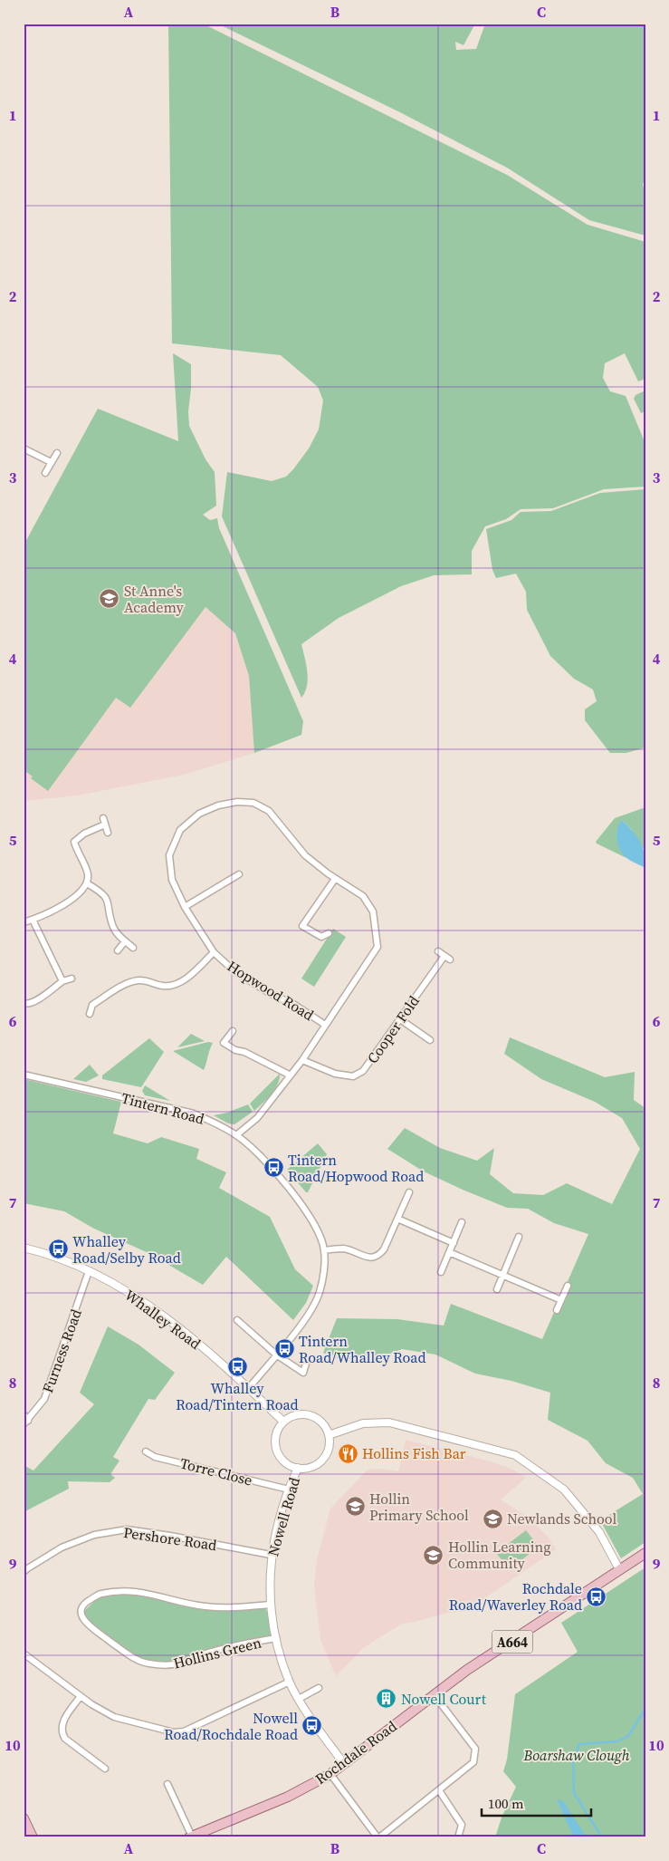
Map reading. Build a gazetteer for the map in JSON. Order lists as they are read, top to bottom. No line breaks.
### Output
{"streets":{"main road":["A664","Rochdale Road"],"street":["Hopwood Road","Cooper Fold","Tintern Road","Whalley Road","Furness Road","Torre Close","Nowell Road","Pershore Road","Hollins Green"]},"crossings":[["Hopwood Road","Cooper Fold"],["Hopwood Road","Tintern Road"],["Tintern Road","Whalley Road"],["Whalley Road","Furness Road"],["Whalley Road","Nowell Road"],["Torre Close","Nowell Road"],["Nowell Road","Pershore Road"],["Nowell Road","Hollins Green"],["Nowell Road","Rochdale Road"]],"parks":["Boarshaw Clough"],"places":{"school or university":["St Anne's Academy","Hollin Primary School","Newlands School","Hollin Learning Community"],"bus stop":["Tintern Road/Hopwood Road","Whalley Road/Selby Road","Tintern Road/Whalley Road","Whalley Road/Tintern Road","Rochdale Road/Waverley Road","Nowell Road/Rochdale Road"],"restaurant":["Hollins Fish Bar"],"building":["Nowell Court"]},"scale_bar":"100 m","grid":{"columns":["A","B","C"],"rows":["1","2","3","4","5","6","7","8","9","10"]}}
